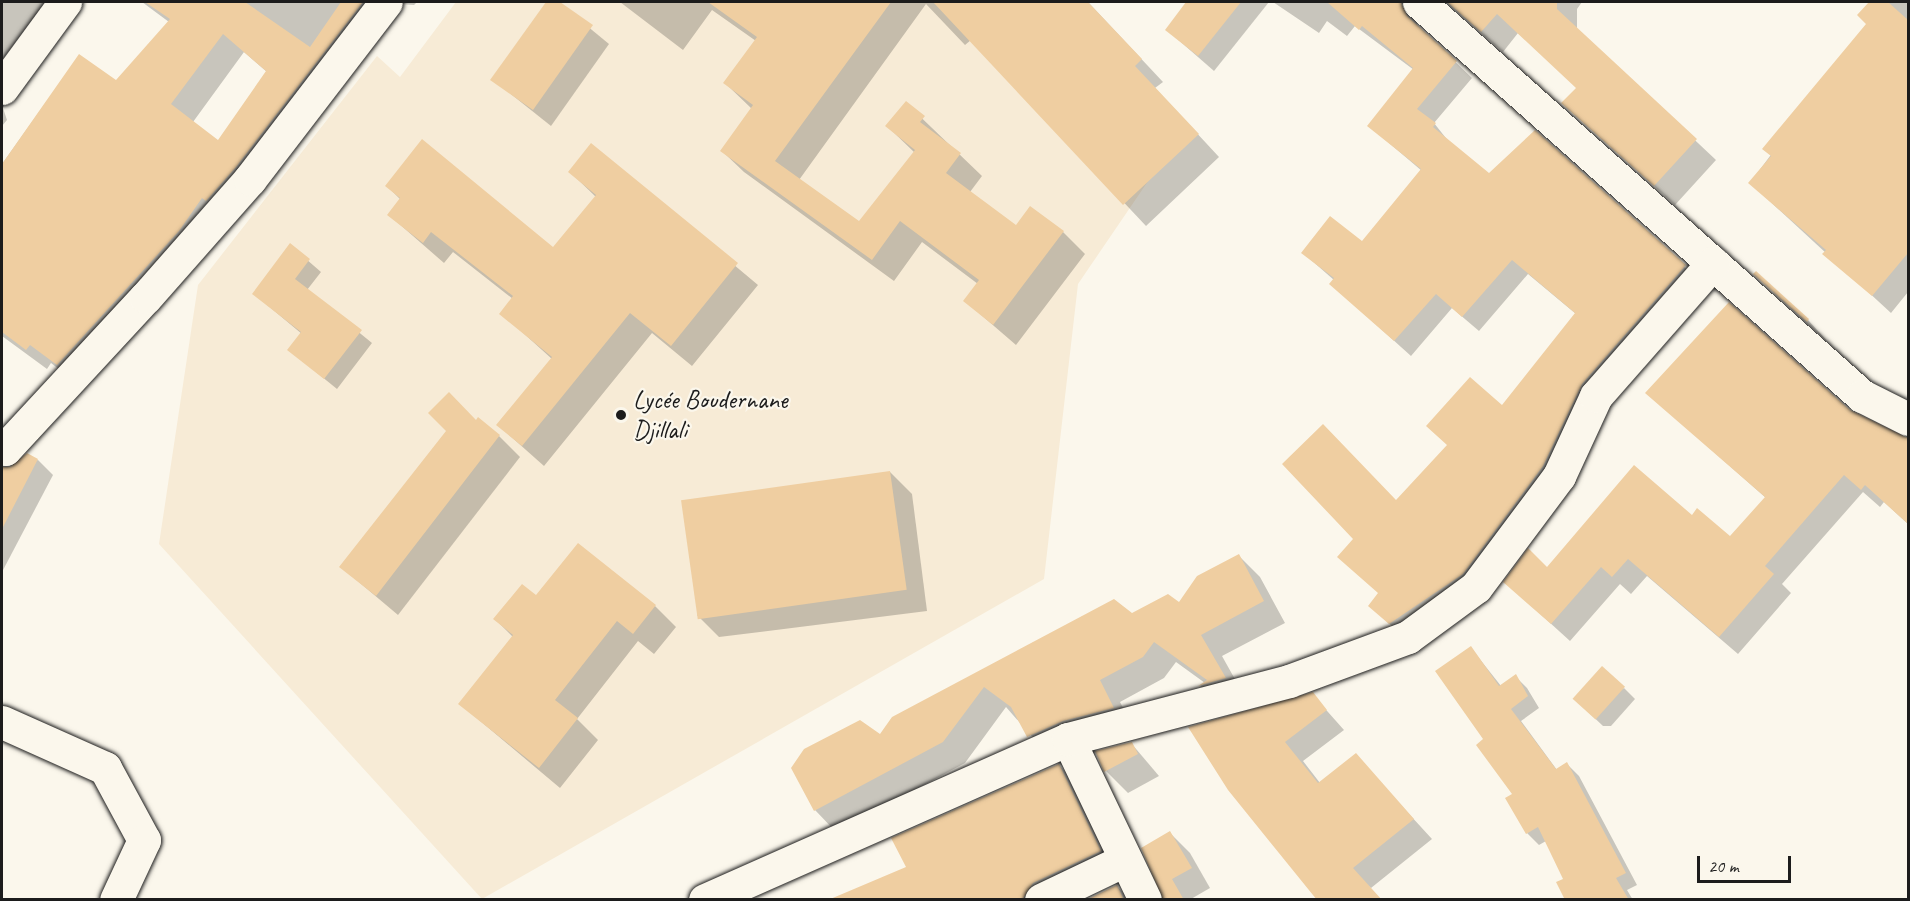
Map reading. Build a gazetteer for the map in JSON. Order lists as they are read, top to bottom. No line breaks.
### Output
{"places":["Lycée Boudernane Djillali"],"scale_bar":"20 m"}
